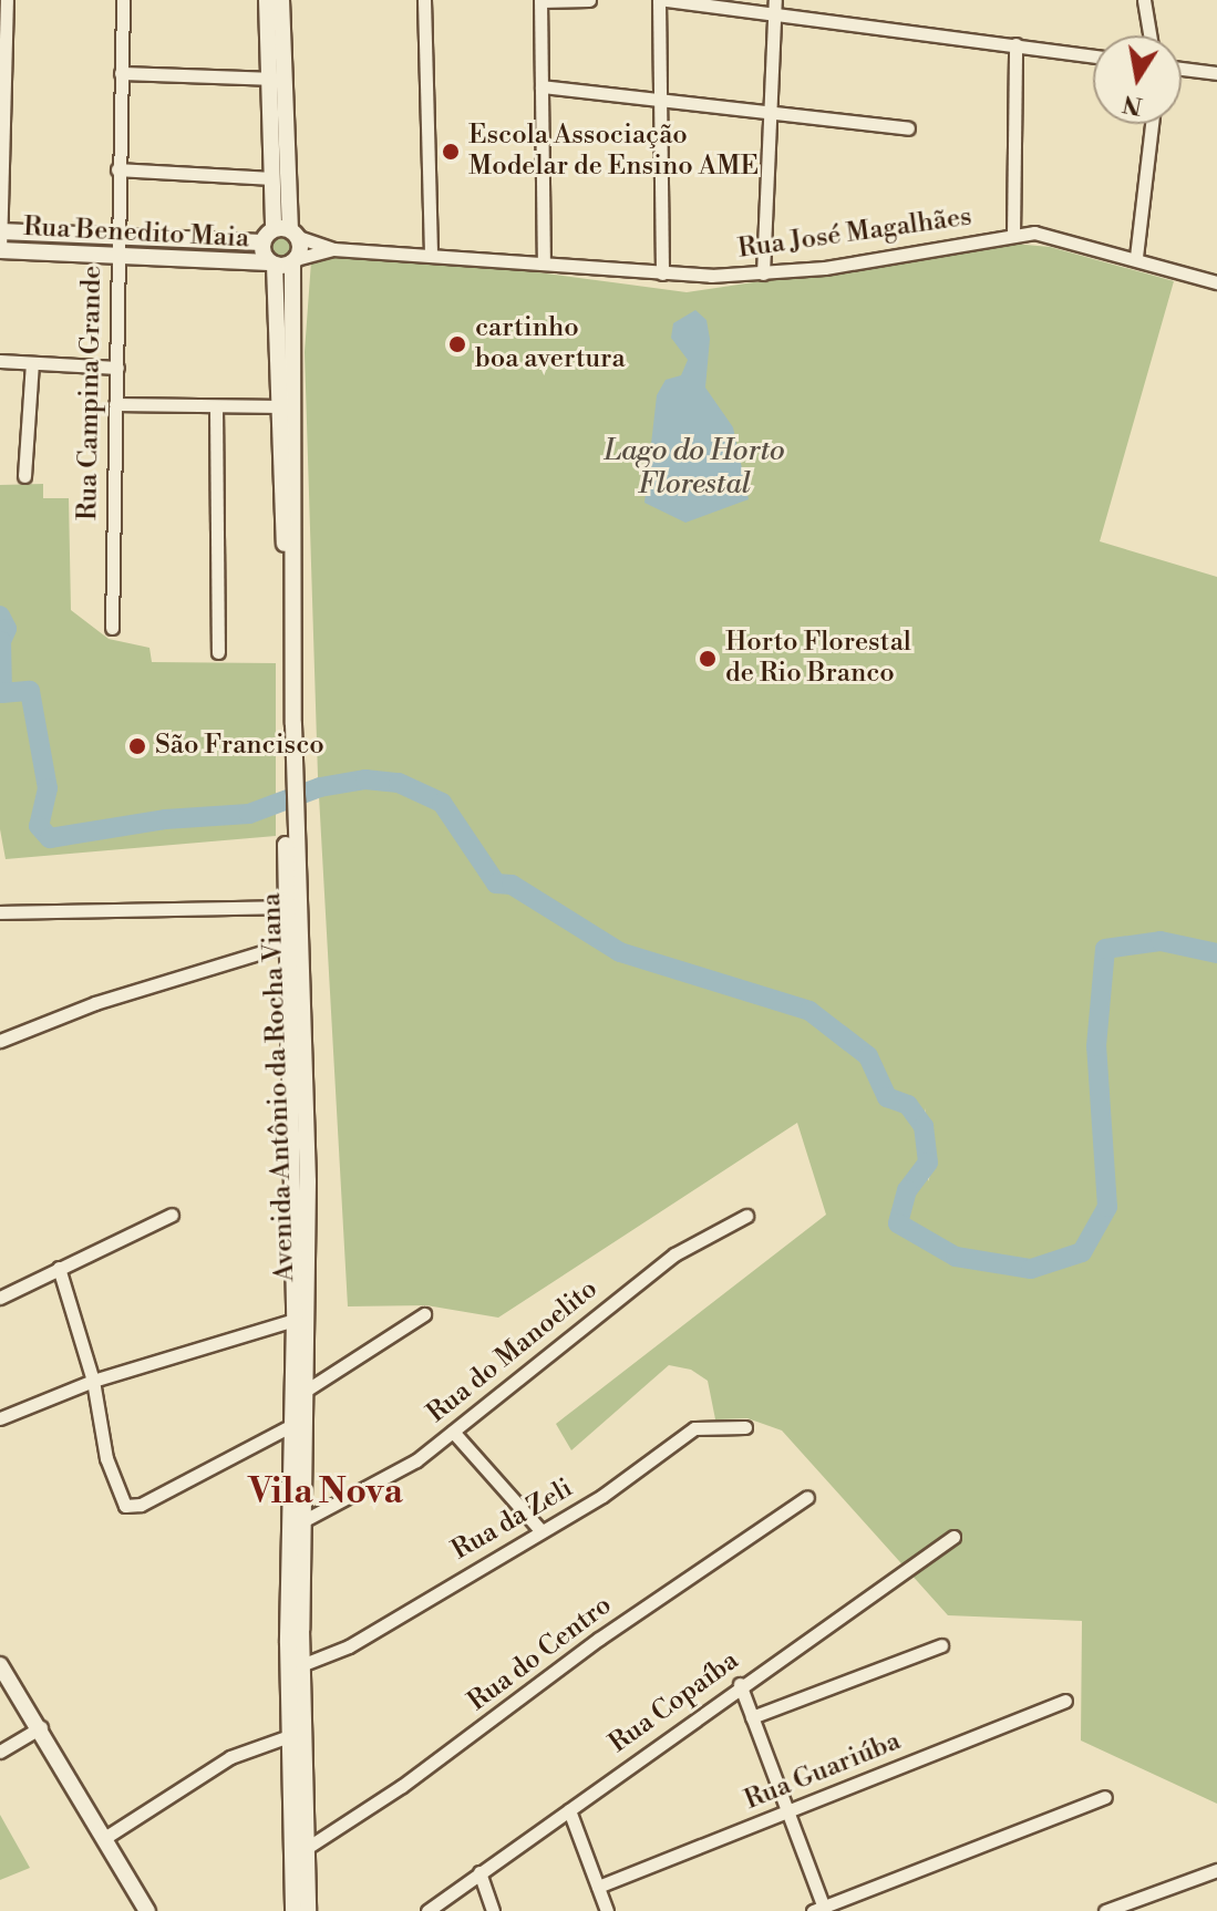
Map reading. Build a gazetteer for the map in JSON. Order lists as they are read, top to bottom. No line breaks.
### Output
{"streets":{"main road":["Rua Benedito Maia","Avenida Antônio da Rocha Viana"],"street":["Rua José Magalhães","Rua Campina Grande","Rua do Manoelito","Rua da Zeli","Rua do Centro","Rua Copaíba","Rua Guariúba"]},"crossings":[["Rua Benedito Maia","Rua José Magalhães"],["Rua Benedito Maia","Rua Campina Grande"],["Rua Benedito Maia","Avenida Antônio da Rocha Viana"],["Rua José Magalhães","Avenida Antônio da Rocha Viana"],["Avenida Antônio da Rocha Viana","Rua do Manoelito"],["Avenida Antônio da Rocha Viana","Rua da Zeli"],["Avenida Antônio da Rocha Viana","Rua do Centro"]],"districts":["Vila Nova"],"water":["Lago do Horto Florestal"],"places":["Escola Associação Modelar de Ensino AME","cartinho boa avertura","Horto Florestal de Rio Branco","São Francisco"],"north":"bottom"}
